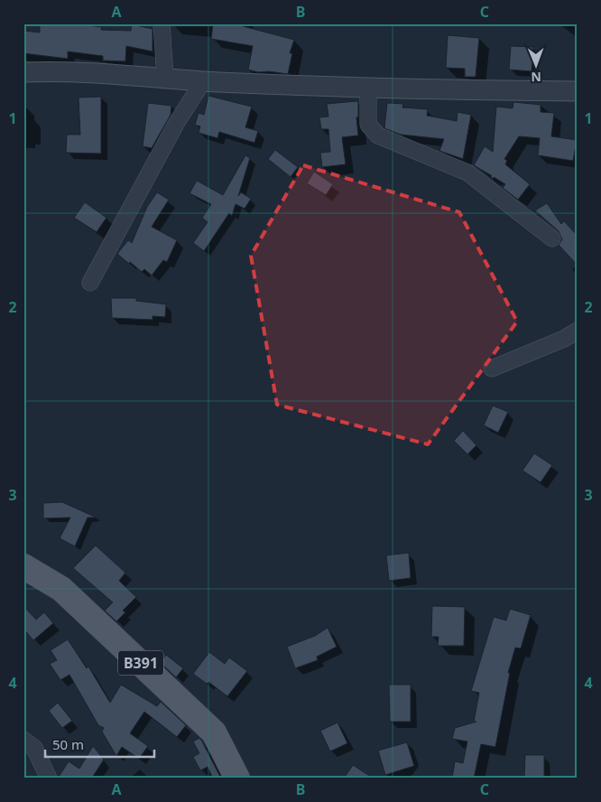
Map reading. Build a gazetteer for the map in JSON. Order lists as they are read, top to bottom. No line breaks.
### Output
{"streets":{"main road":["B391"]},"scale_bar":"50 m","north":"bottom","grid":{"columns":["A","B","C"],"rows":["1","2","3","4"]}}
